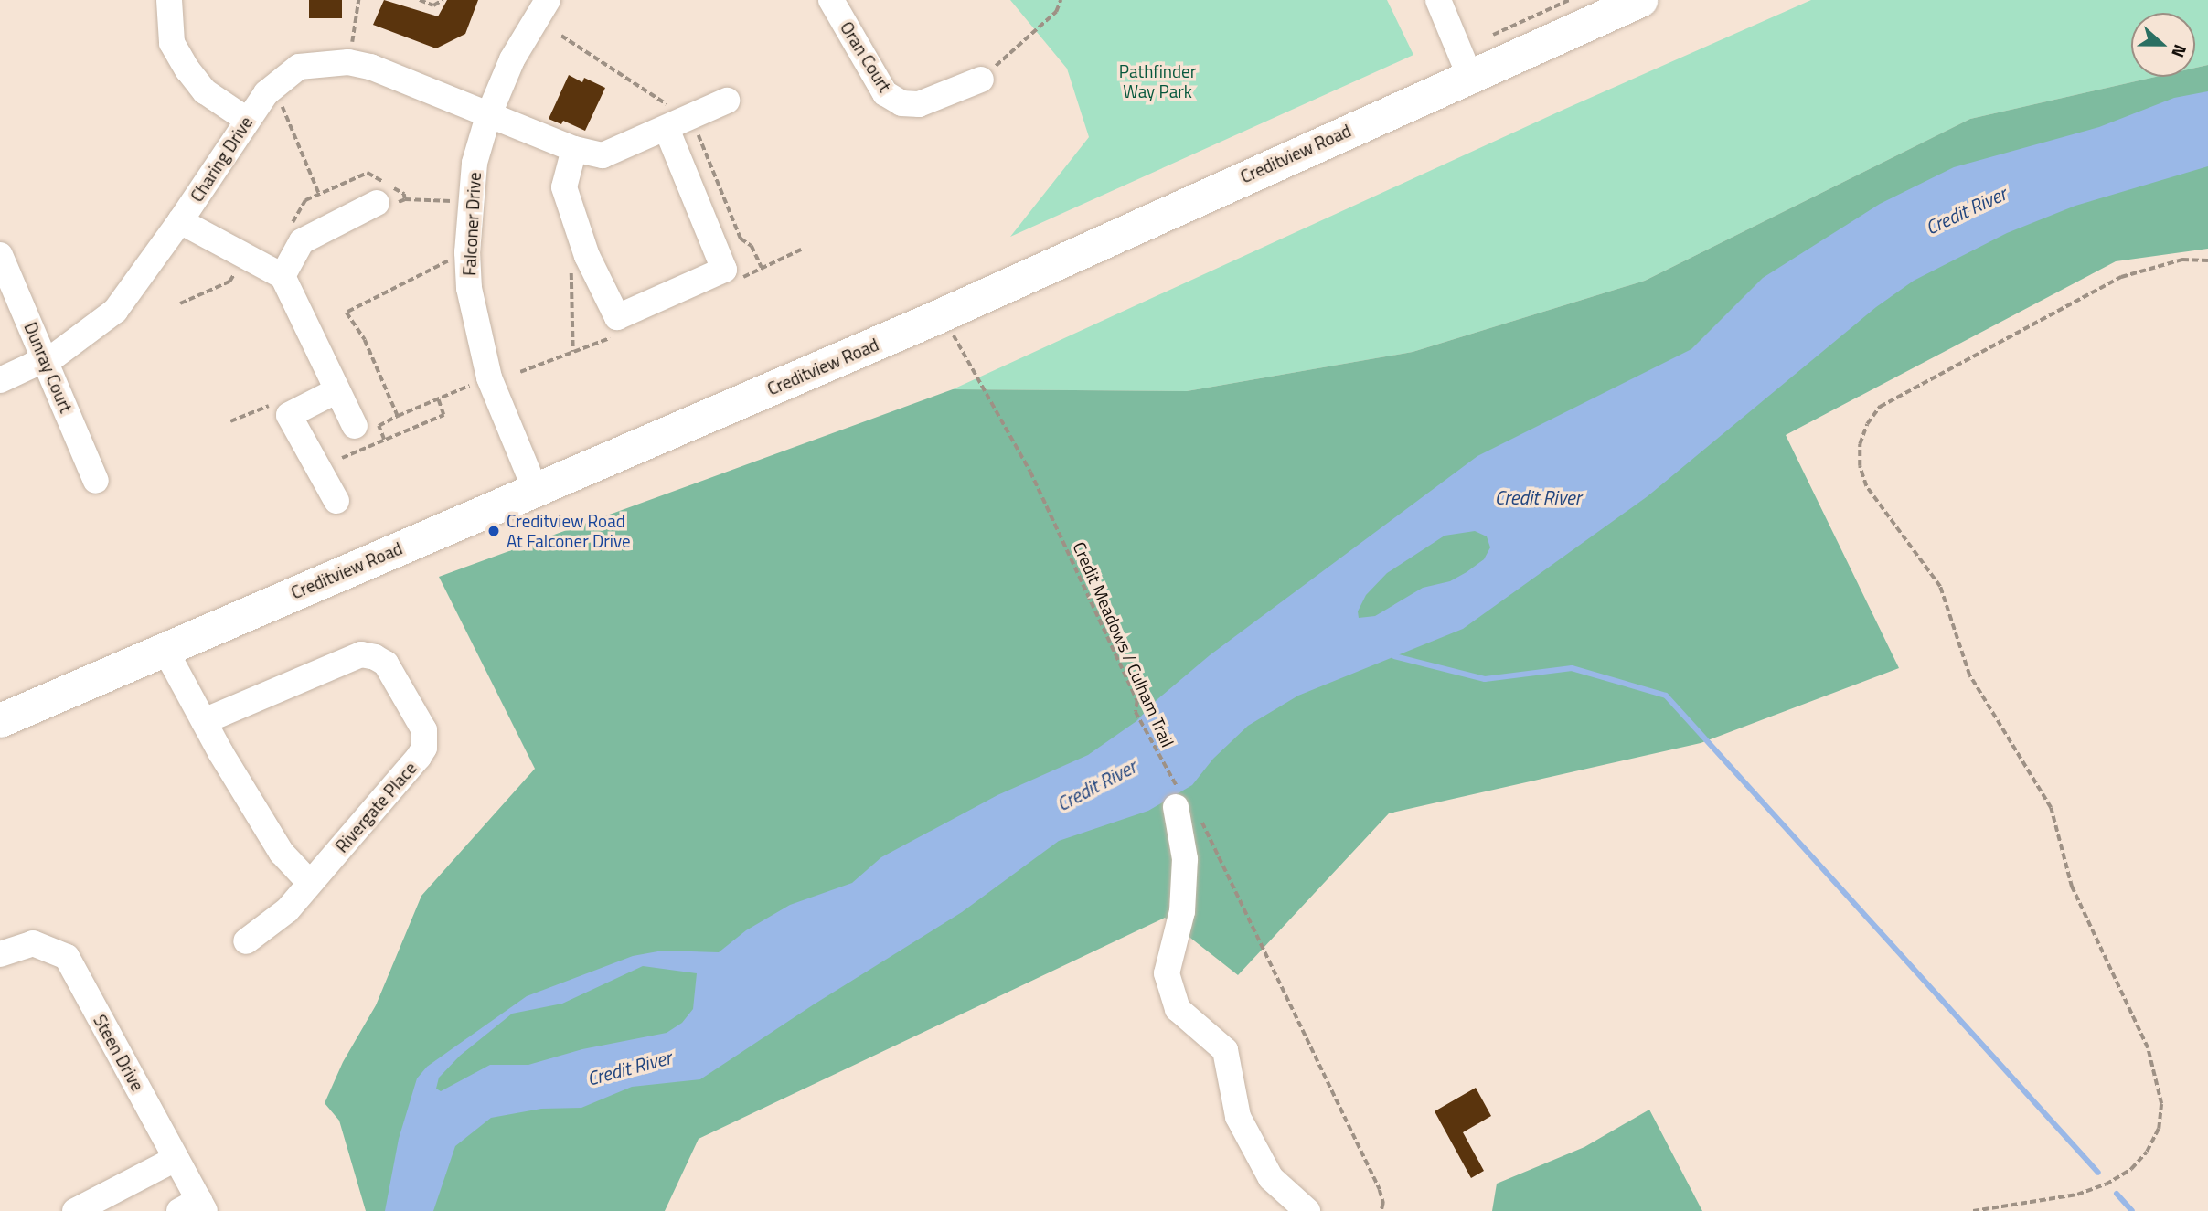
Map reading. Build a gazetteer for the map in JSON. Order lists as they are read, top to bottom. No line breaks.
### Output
{"streets":{"main road":["Creditview Road"],"street":["Oran Court","Charing Drive","Falconer Drive","Dunray Court","Rivergate Place","Steen Drive"],"path":["Credit Meadows / Culham Trail"]},"crossings":[["Creditview Road","Falconer Drive"],["Charing Drive","Falconer Drive"],["Charing Drive","Dunray Court"]],"water":["Credit River"],"parks":["Pathfinder Way Park"],"places":["Creditview Road At Falconer Drive"],"north":"right"}
